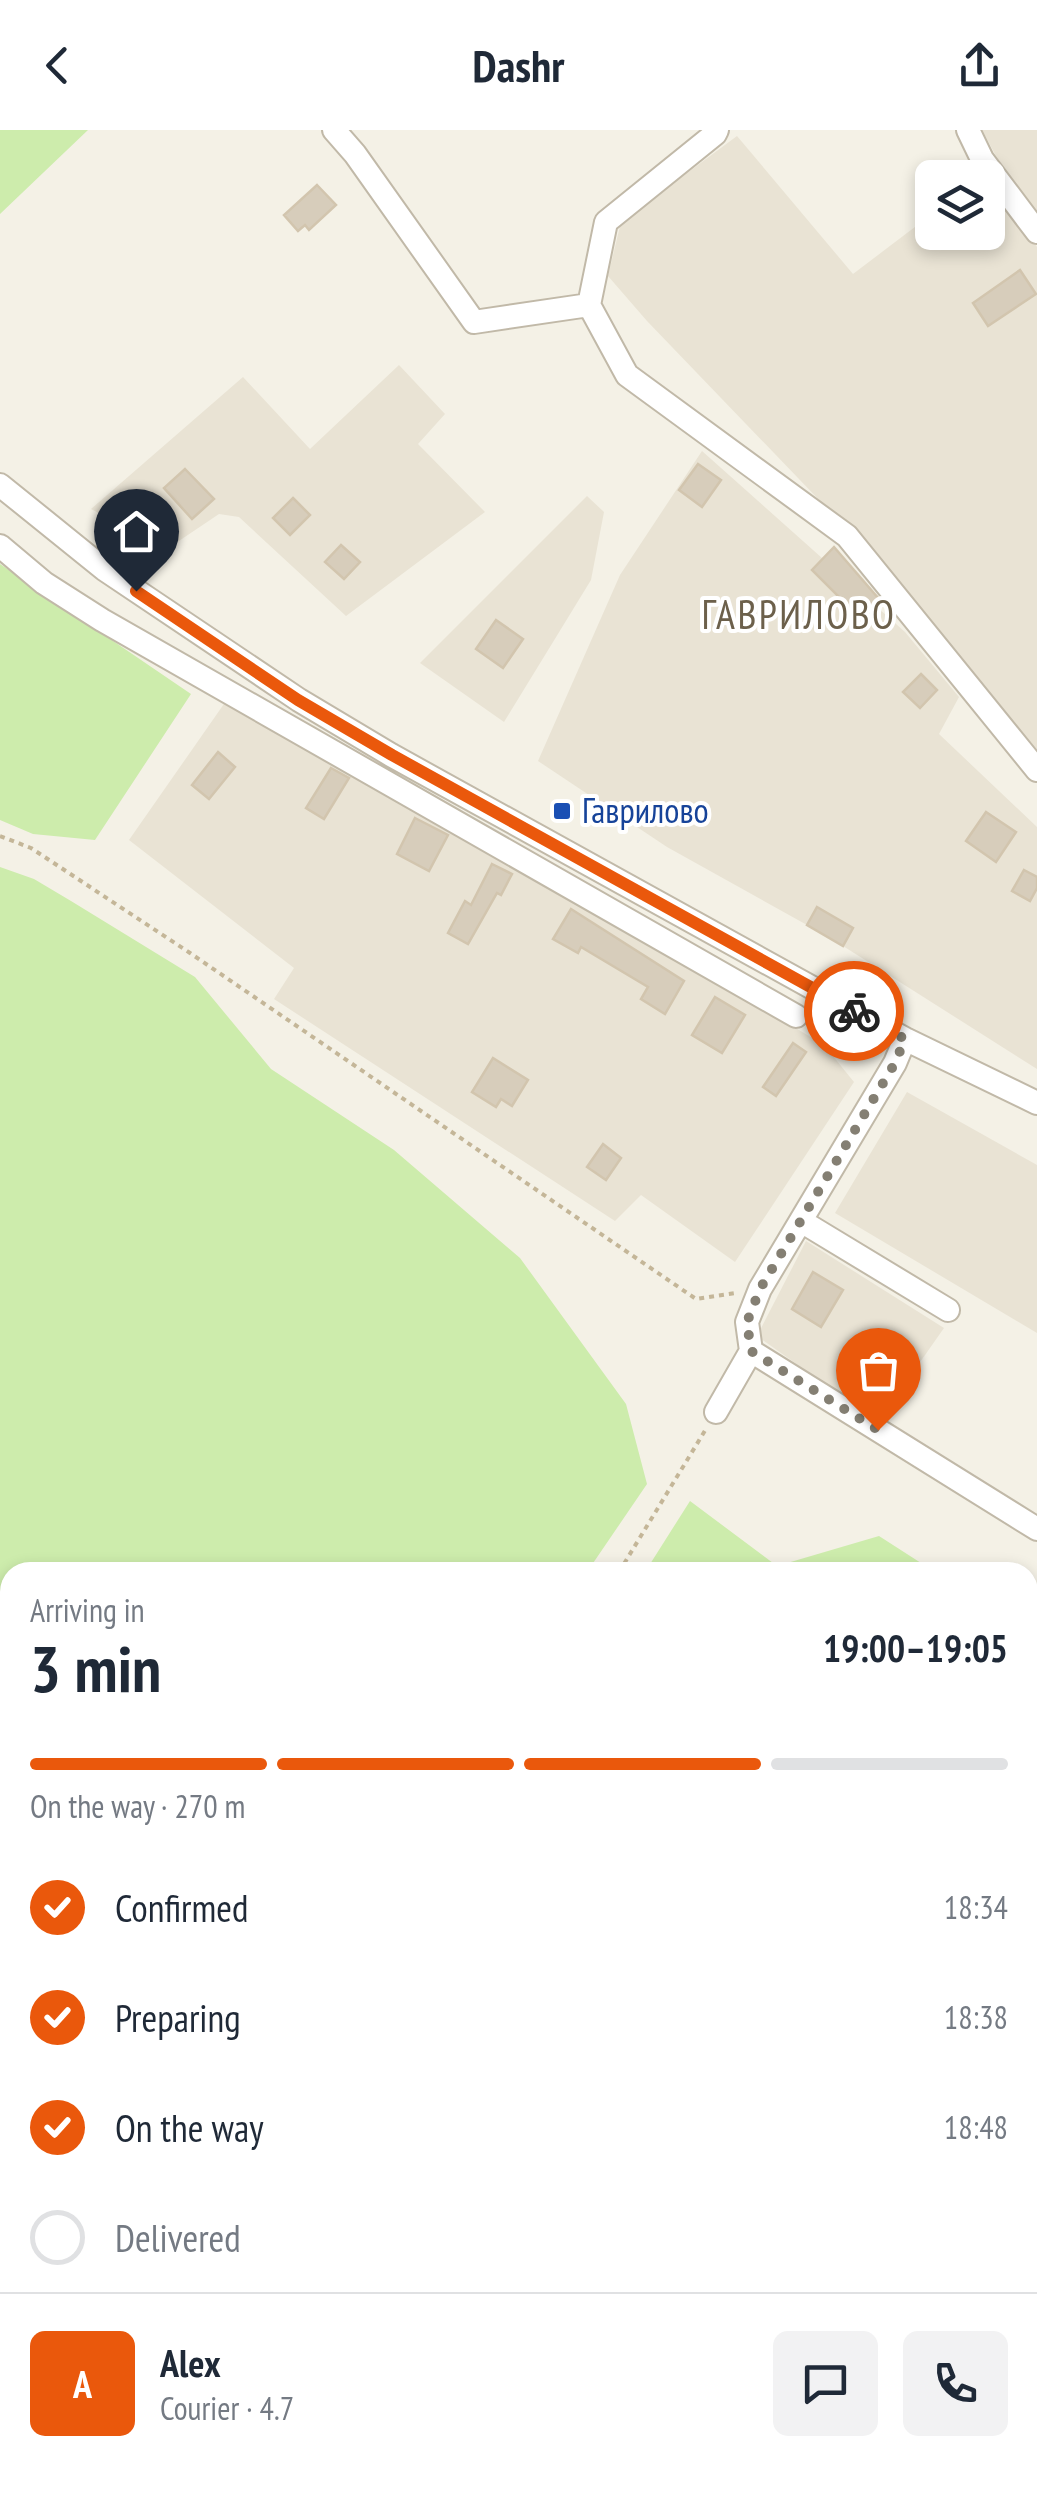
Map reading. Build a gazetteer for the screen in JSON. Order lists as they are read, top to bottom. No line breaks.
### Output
{"districts":["ГАВРИЛОВО"],"places":{"transit":["Гаврилово"]},"page":{"header":"Dashr","heading":["3 min","Arriving in","19:00–19:05"],"panel":["Alex","Courier · 4.7"],"bar":"On the way · 270 m","list":[["Confirmed","18:34"],["Preparing","18:38"],["On the way","18:48"],"Delivered"],"round":"A"}}
